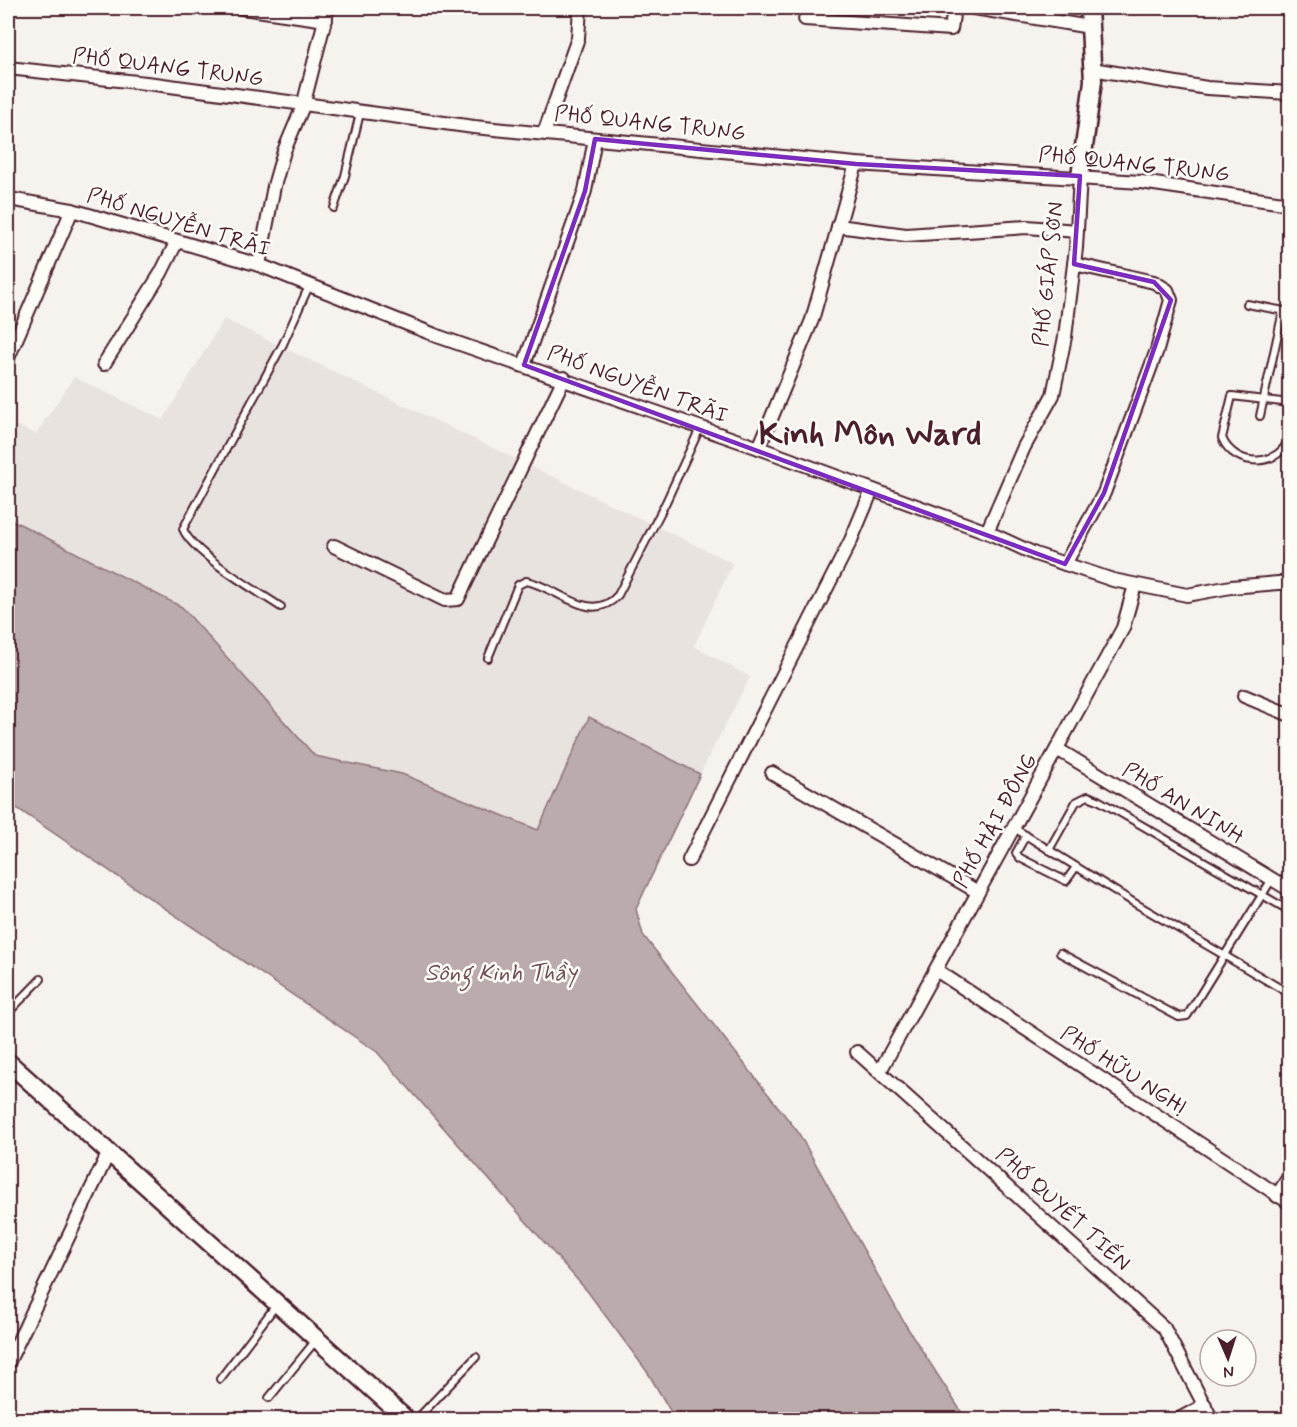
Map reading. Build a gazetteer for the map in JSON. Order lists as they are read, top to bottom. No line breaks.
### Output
{"streets":{"street":["PHỐ QUANG TRUNG","PHỐ NGUYỄN TRÃI","PHỐ GIÁP SƠN","PHỐ AN NINH","PHỐ HẢI ĐÔNG","PHỐ HỮU NGHỊ","PHỐ QUYẾT TIẾN"]},"crossings":[["PHỐ QUANG TRUNG","PHỐ GIÁP SƠN"],["PHỐ NGUYỄN TRÃI","PHỐ GIÁP SƠN"],["PHỐ NGUYỄN TRÃI","PHỐ HẢI ĐÔNG"],["PHỐ AN NINH","PHỐ HẢI ĐÔNG"],["PHỐ HẢI ĐÔNG","PHỐ HỮU NGHỊ"],["PHỐ HẢI ĐÔNG","PHỐ QUYẾT TIẾN"]],"districts":["Kinh Môn Ward"],"water":["Sông Kinh Thầy"],"north":"bottom"}
